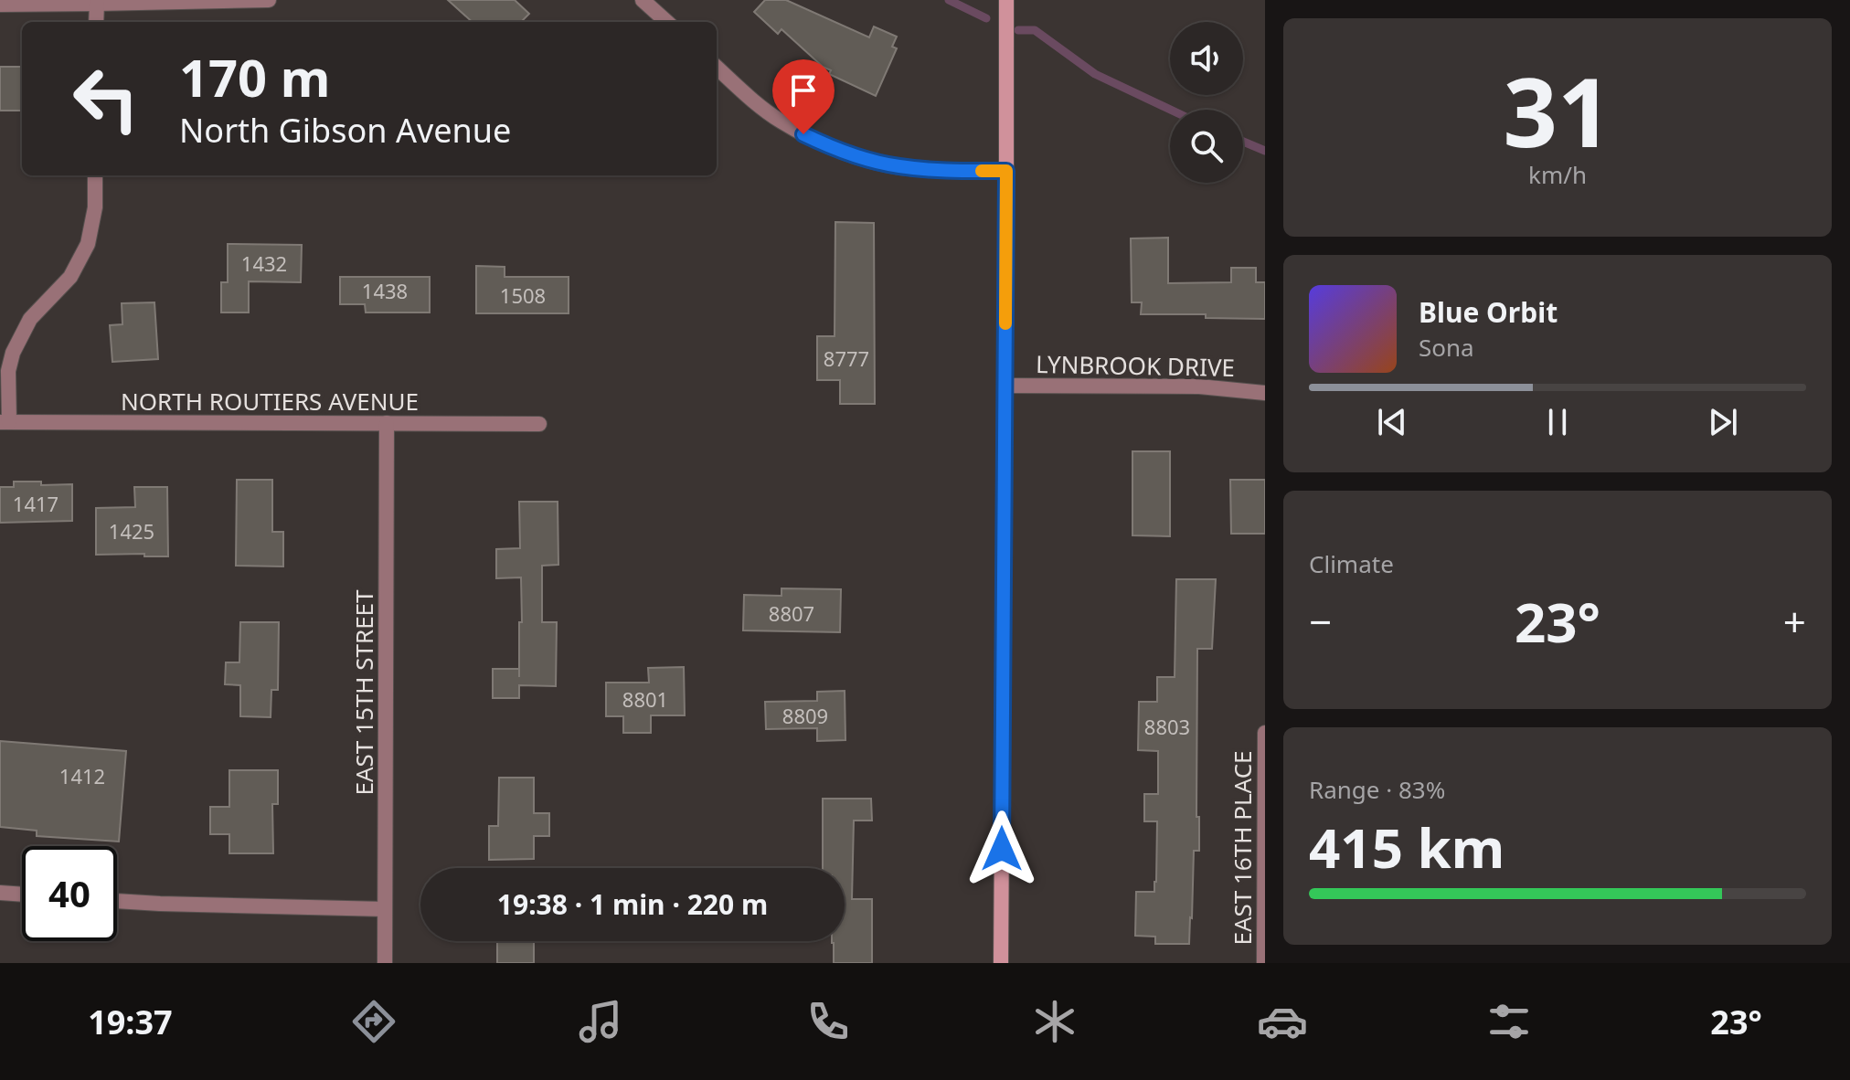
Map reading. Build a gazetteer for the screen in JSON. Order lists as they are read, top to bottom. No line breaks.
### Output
{"streets":{"street":["LYNBROOK DRIVE","NORTH ROUTIERS AVENUE","EAST 15TH STREET","EAST 16TH PLACE"]},"crossings":[["NORTH ROUTIERS AVENUE","EAST 15TH STREET"]],"house_numbers":["1432","1438","1508","8777","1417","1425","8807","8801","8809","8803","1412"],"page":{"tile":[["31","km/h"],"Climate",["Range · 83%","415 km"]],"turn":["170 m","North Gibson Avenue"],"song":["Blue Orbit","Sona"],"heat":["−","23°","+"],"limit":"40","trip":"19:38 · 1 min · 220 m","tabs":["19:37","23°"]}}
